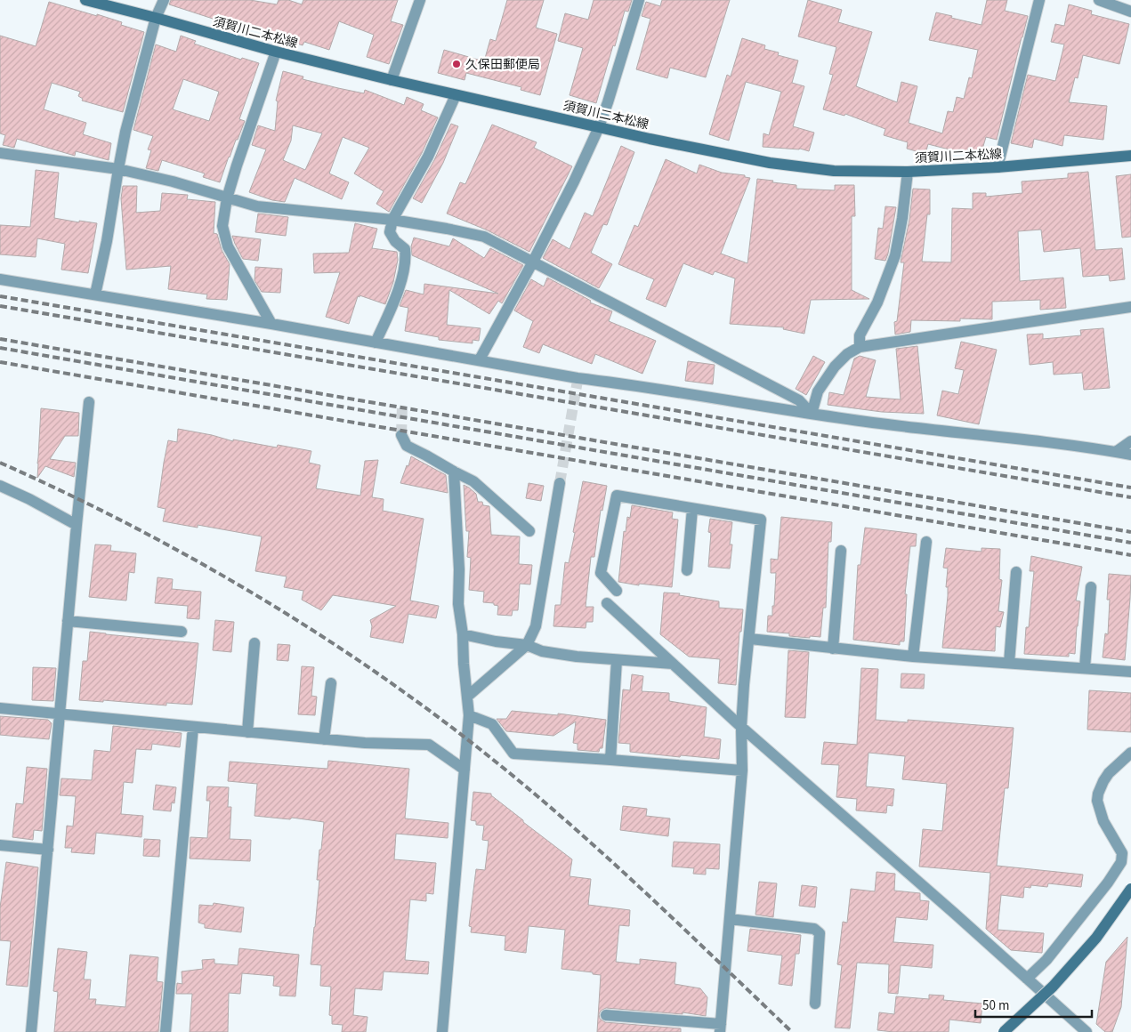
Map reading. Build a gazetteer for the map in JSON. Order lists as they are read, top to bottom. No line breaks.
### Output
{"streets":{"main road":["須賀川二本松線"]},"places":["久保田郵便局"],"scale_bar":"50 m"}
